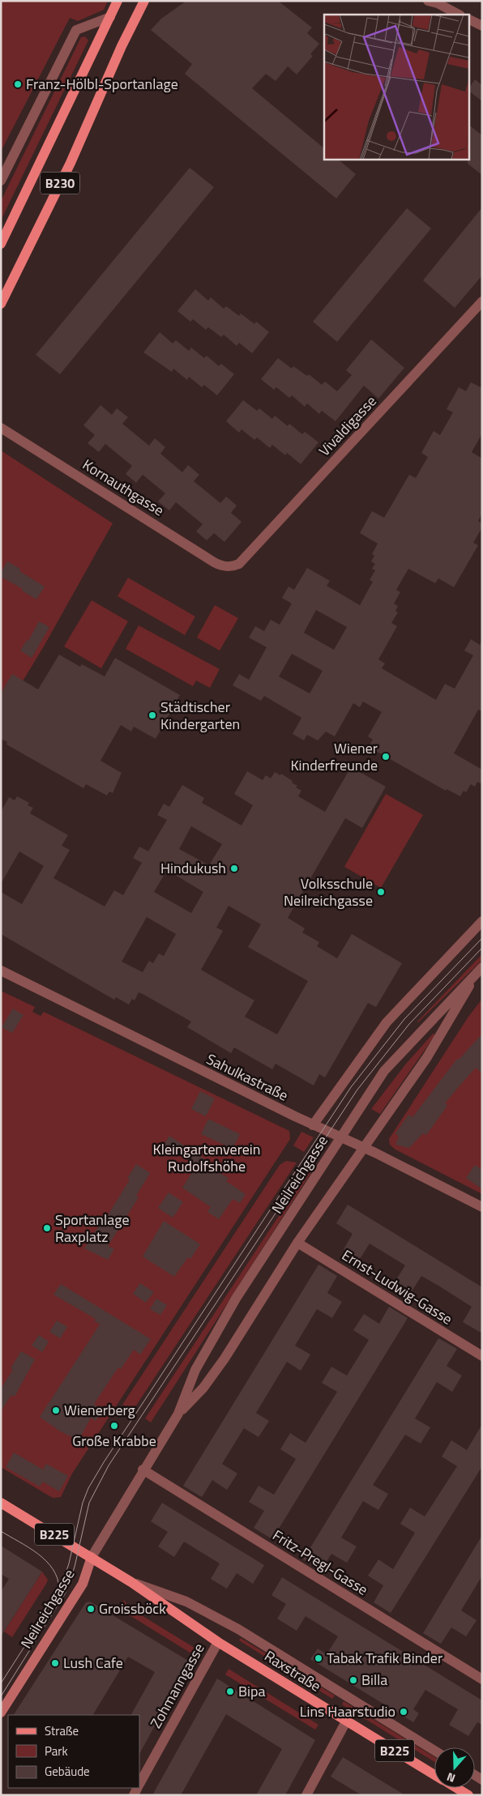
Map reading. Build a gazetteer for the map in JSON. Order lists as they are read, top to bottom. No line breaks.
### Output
{"streets":{"main road":["B230","B225","Raxstraße"],"street":["Vivaldigasse","Kornauthgasse","Sahulkastraße","Neilreichgasse","Ernst-Ludwig-Gasse","Fritz-Pregl-Gasse","Zohmanngasse"]},"crossings":[["Vivaldigasse","Kornauthgasse"],["Sahulkastraße","Neilreichgasse"],["Neilreichgasse","Ernst-Ludwig-Gasse"],["Neilreichgasse","Fritz-Pregl-Gasse"],["Neilreichgasse","Raxstraße"],["Raxstraße","Zohmanngasse"]],"parks":["Kleingartenverein Rudolfshöhe"],"places":["Franz-Hölbl-Sportanlage","Städtischer Kindergarten","Wiener Kinderfreunde","Hindukush","Volksschule Neilreichgasse","Sportanlage Raxplatz","Wienerberg","Große Krabbe","Groissböck","Tabak Trafik Binder","Lush Cafe","Billa","Bipa","Lins Haarstudio"],"legend":["Straße","Park","Gebäude"],"north":"bottom"}
